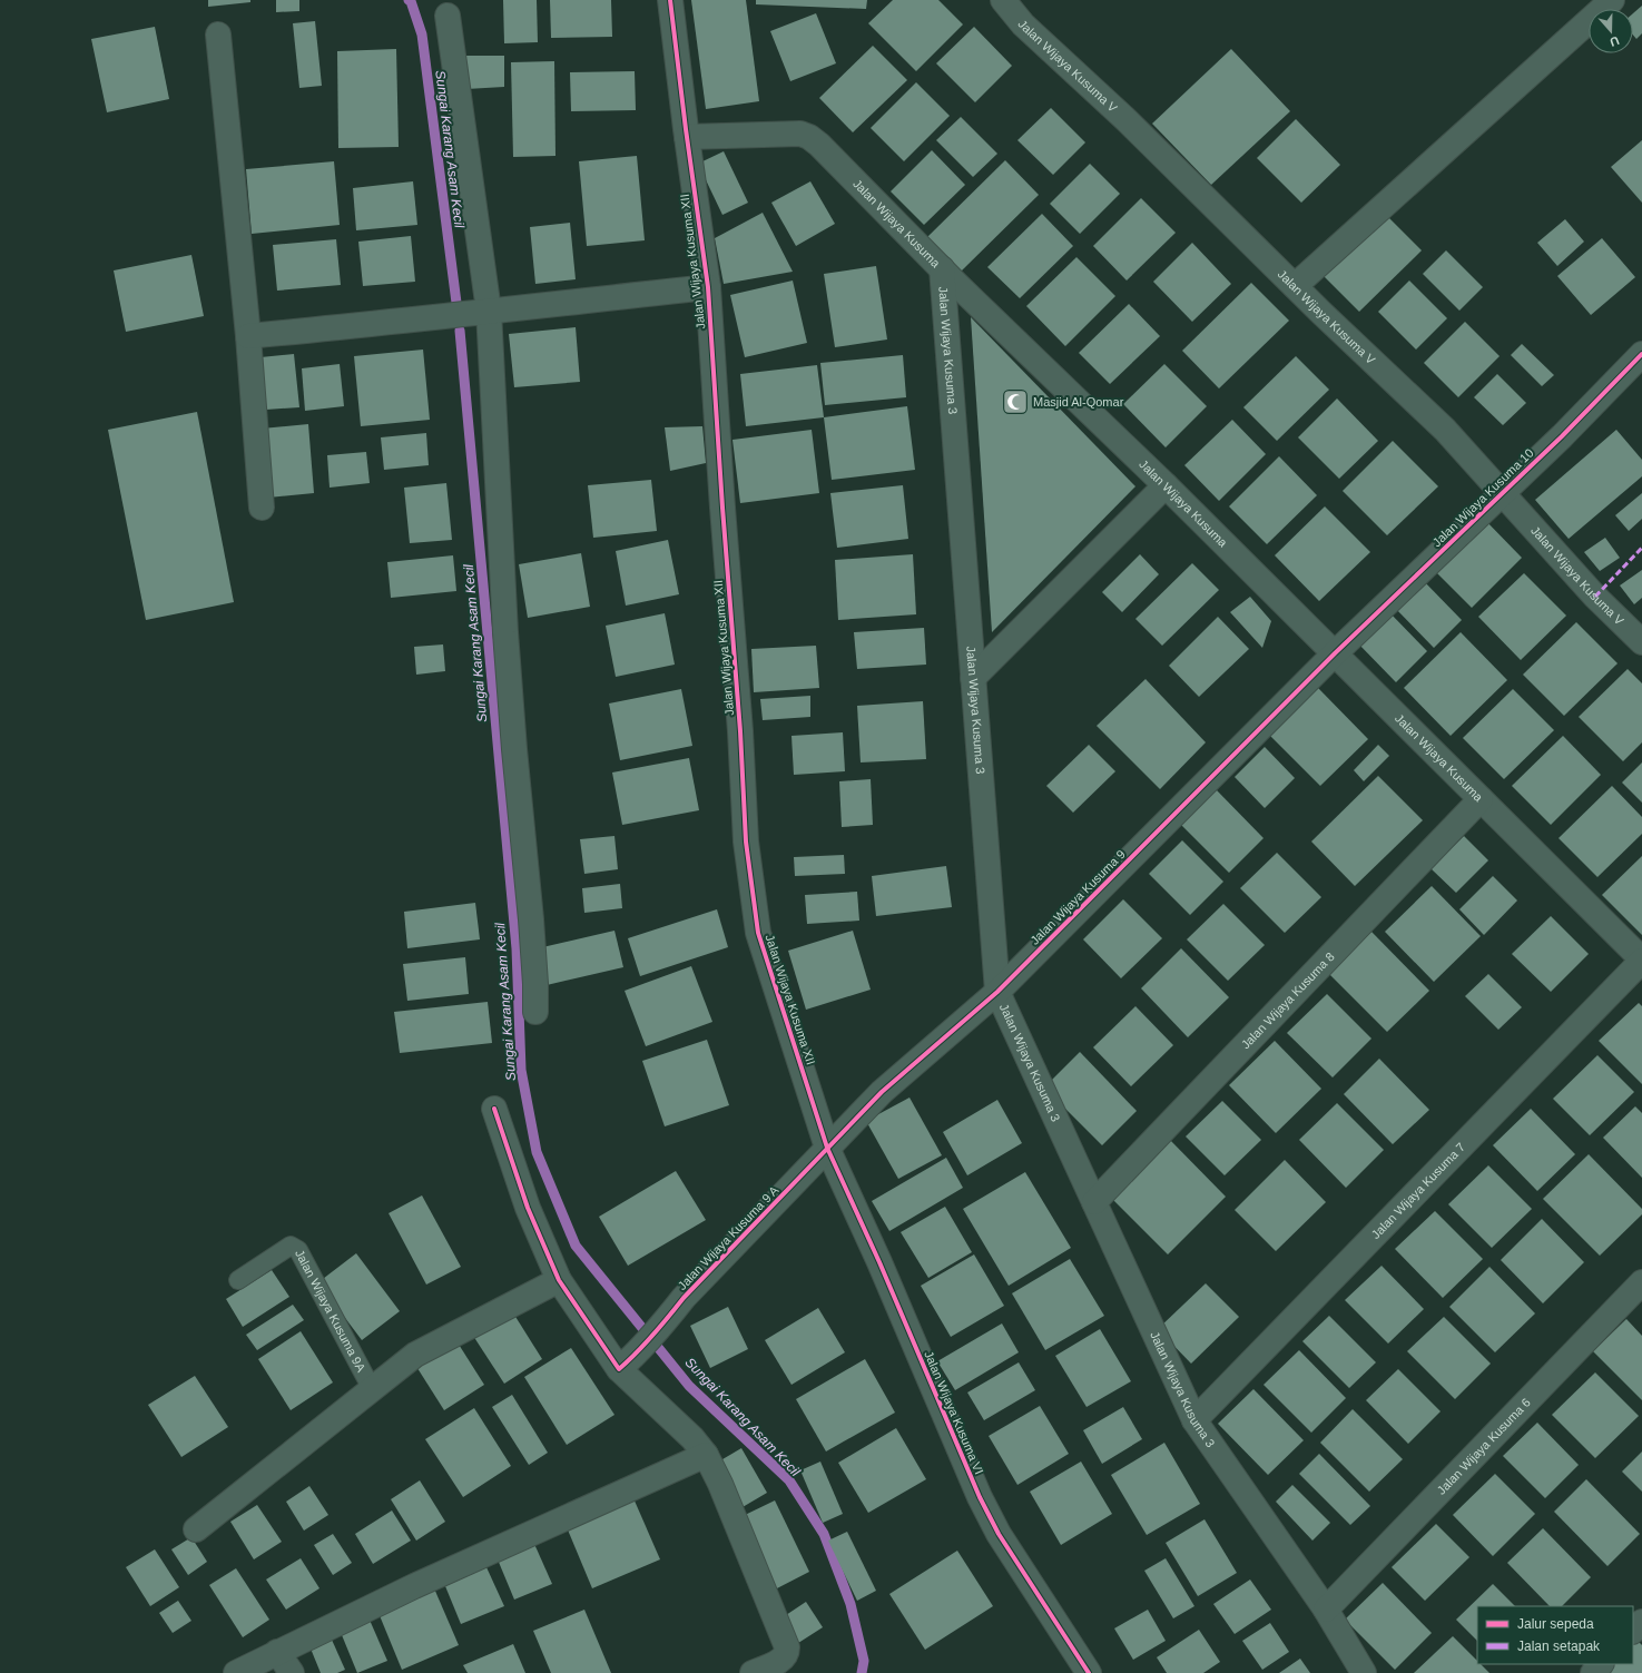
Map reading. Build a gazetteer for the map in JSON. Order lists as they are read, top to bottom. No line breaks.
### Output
{"streets":{"street":["Jalan Wijaya Kusuma V","Jalan Wijaya Kusuma","Jalan Wijaya Kusuma XII","Jalan Wijaya Kusuma 3","Jalan Wijaya Kusuma 10","Jalan Wijaya Kusuma 9","Jalan Wijaya Kusuma 8","Jalan Wijaya Kusuma 7","Jalan Wijaya Kusuma 9 A","Jalan Wijaya Kusuma VI","Jalan Wijaya Kusuma 6"],"lane":["Jalan Wijaya Kusuma 9A"]},"crossings":[["Jalan Wijaya Kusuma V","Jalan Wijaya Kusuma 10"],["Jalan Wijaya Kusuma","Jalan Wijaya Kusuma XII"],["Jalan Wijaya Kusuma","Jalan Wijaya Kusuma 3"],["Jalan Wijaya Kusuma","Jalan Wijaya Kusuma 10"],["Jalan Wijaya Kusuma","Jalan Wijaya Kusuma 9"],["Jalan Wijaya Kusuma","Jalan Wijaya Kusuma 8"],["Jalan Wijaya Kusuma","Jalan Wijaya Kusuma 7"],["Jalan Wijaya Kusuma XII","Jalan Wijaya Kusuma 9"],["Jalan Wijaya Kusuma XII","Jalan Wijaya Kusuma 9 A"],["Jalan Wijaya Kusuma XII","Jalan Wijaya Kusuma VI"],["Jalan Wijaya Kusuma 3","Jalan Wijaya Kusuma 9"],["Jalan Wijaya Kusuma 3","Jalan Wijaya Kusuma 8"],["Jalan Wijaya Kusuma 3","Jalan Wijaya Kusuma 7"],["Jalan Wijaya Kusuma 3","Jalan Wijaya Kusuma 6"],["Jalan Wijaya Kusuma 10","Jalan Wijaya Kusuma 9"],["Jalan Wijaya Kusuma 9","Jalan Wijaya Kusuma 9 A"],["Jalan Wijaya Kusuma 9","Jalan Wijaya Kusuma VI"],["Jalan Wijaya Kusuma 9 A","Jalan Wijaya Kusuma VI"]],"water":["Sungai Karang Asam Kecil"],"places":{"mosque":["Masjid Al-Qomar"]},"legend":["Jalur sepeda","Jalan setapak"],"north":"bottom"}
